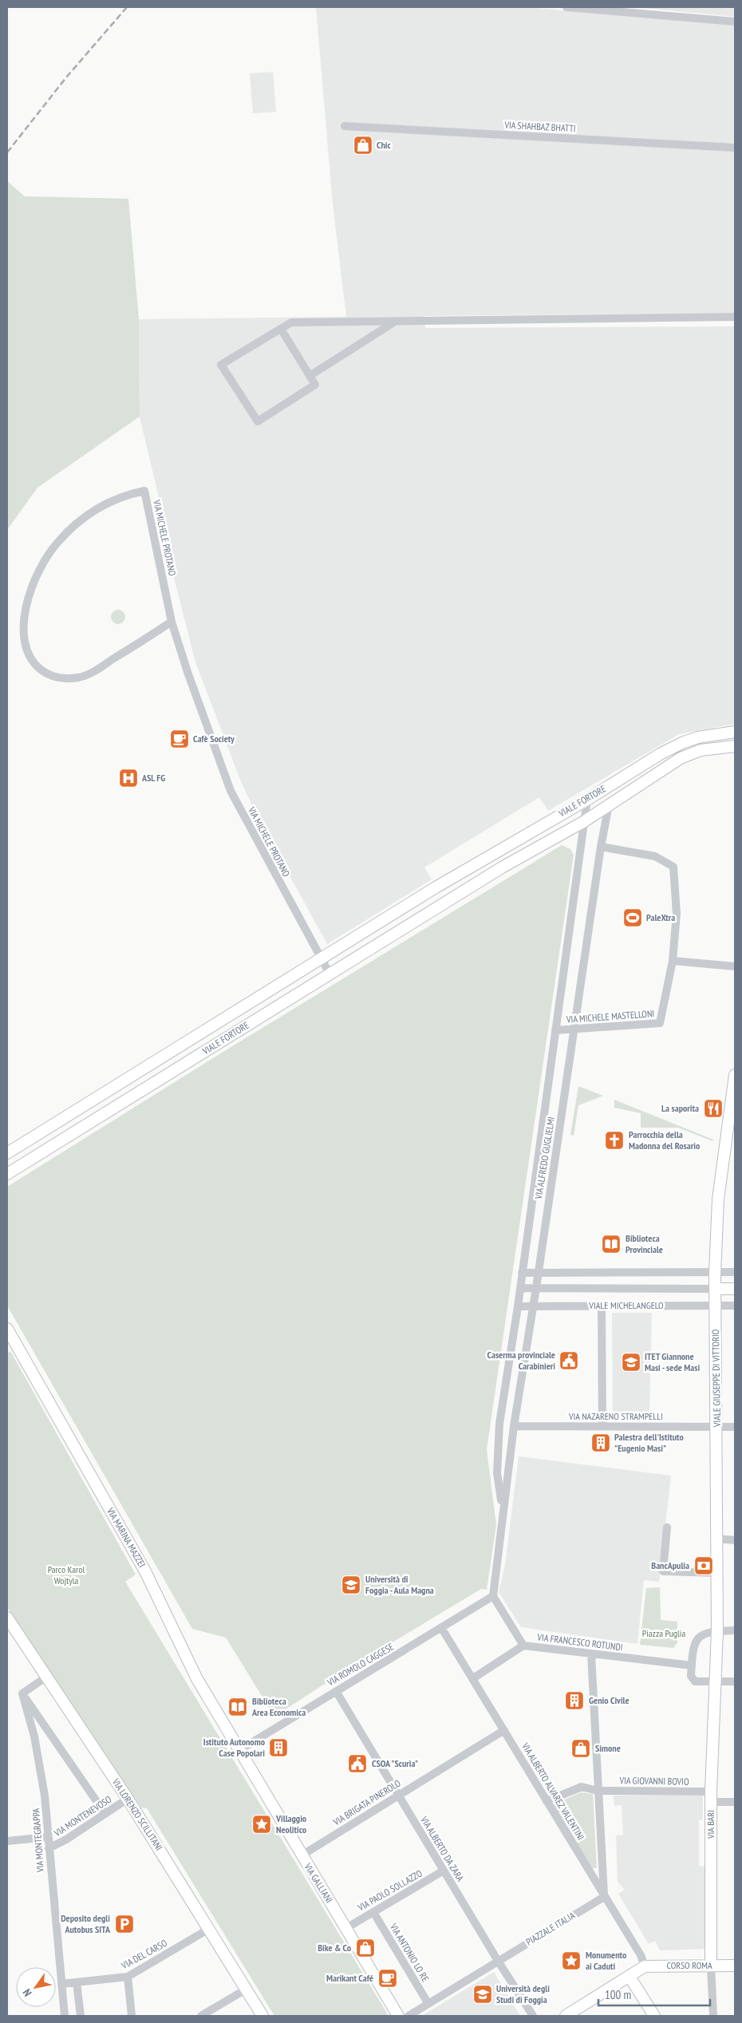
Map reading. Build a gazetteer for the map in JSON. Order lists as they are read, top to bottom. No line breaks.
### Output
{"streets":{"street":["VIA SHAHBAZ BHATTI","VIA MICHELE PROTANO","VIALE FORTORE","VIA MICHELE MASTELLONI","VIA ALFREDO GUGLIELMI","VIALE MICHELANGELO","VIALE GIUSEPPE DI VITTORIO","VIA NAZARENO STRAMPELLI","VIA MARINA MAZZEI","VIA FRANCESCO ROTUNDI","VIA ROMOLO CAGGESE","VIA GIOVANNI BOVIO","VIA ALBERTO ALVAREZ VALENTINI","VIA BRIGATA PINEROLO","VIA LORENZO SCILLITANI","VIA MONTENEVOSO","VIA BARI","VIA MONTEGRAPPA","VIA ALBERTO DA ZARA","VIA GALLIANI","VIA PAOLO SOLLAZZO","PIAZZALE ITALIA","VIA ANTONIO LO RE","VIA DEL CARSO","CORSO ROMA"]},"crossings":[["VIA MICHELE PROTANO","VIALE FORTORE"],["VIALE FORTORE","VIA ALFREDO GUGLIELMI"],["VIA MICHELE MASTELLONI","VIA ALFREDO GUGLIELMI"],["VIA ALFREDO GUGLIELMI","VIALE MICHELANGELO"],["VIA ALFREDO GUGLIELMI","VIA NAZARENO STRAMPELLI"],["VIA ALFREDO GUGLIELMI","VIA FRANCESCO ROTUNDI"],["VIA ALFREDO GUGLIELMI","VIA ROMOLO CAGGESE"],["VIALE MICHELANGELO","VIALE GIUSEPPE DI VITTORIO"],["VIALE GIUSEPPE DI VITTORIO","VIA NAZARENO STRAMPELLI"],["VIALE GIUSEPPE DI VITTORIO","VIA BARI"],["VIA MARINA MAZZEI","VIA ROMOLO CAGGESE"],["VIA MARINA MAZZEI","VIA GALLIANI"],["VIA FRANCESCO ROTUNDI","VIA ROMOLO CAGGESE"],["VIA ROMOLO CAGGESE","VIA ALBERTO ALVAREZ VALENTINI"],["VIA ROMOLO CAGGESE","VIA ALBERTO DA ZARA"],["VIA ROMOLO CAGGESE","VIA GALLIANI"],["VIA GIOVANNI BOVIO","VIA ALBERTO ALVAREZ VALENTINI"],["VIA GIOVANNI BOVIO","VIA BARI"],["VIA ALBERTO ALVAREZ VALENTINI","VIA BRIGATA PINEROLO"],["VIA ALBERTO ALVAREZ VALENTINI","PIAZZALE ITALIA"],["VIA ALBERTO ALVAREZ VALENTINI","CORSO ROMA"],["VIA BRIGATA PINEROLO","VIA ALBERTO DA ZARA"],["VIA BRIGATA PINEROLO","VIA GALLIANI"],["VIA LORENZO SCILLITANI","VIA MONTENEVOSO"],["VIA LORENZO SCILLITANI","VIA DEL CARSO"],["VIA MONTENEVOSO","VIA MONTEGRAPPA"],["VIA BARI","CORSO ROMA"],["VIA MONTEGRAPPA","VIA DEL CARSO"],["VIA ALBERTO DA ZARA","VIA PAOLO SOLLAZZO"],["VIA ALBERTO DA ZARA","PIAZZALE ITALIA"],["VIA GALLIANI","VIA PAOLO SOLLAZZO"],["VIA PAOLO SOLLAZZO","VIA ANTONIO LO RE"],["PIAZZALE ITALIA","VIA ANTONIO LO RE"]],"parks":["Parco Karol Wojtyla","Piazza Puglia"],"places":{"shop":["Chic","Simone","Bike & Co"],"cafe":["Cafè Society","Marikant Café"],"hospital":["ASL FG"],"sports":["PaleXtra"],"restaurant":["La saporita"],"church":["Parrocchia della Madonna del Rosario"],"library":["Biblioteca Provinciale","Biblioteca Area Economica"],"public building":["Caserma provinciale Carabinieri","CSOA \"Scurìa\""],"school or university":["ITET Giannone Masi - sede Masi","Università di Foggia - Aula Magna","Università degli Studi di Foggia"],"building":["Palestra dell'Istituto \"Eugenio Masi\"","Genio Civile","Istituto Autonomo Case Popolari"],"bank":["BancApulia"],"place":["Villaggio Neolitico","Monumento ai Caduti"],"parking":["Deposito degli Autobus SITA"]},"scale_bar":"100 m","north":"bottom left"}
